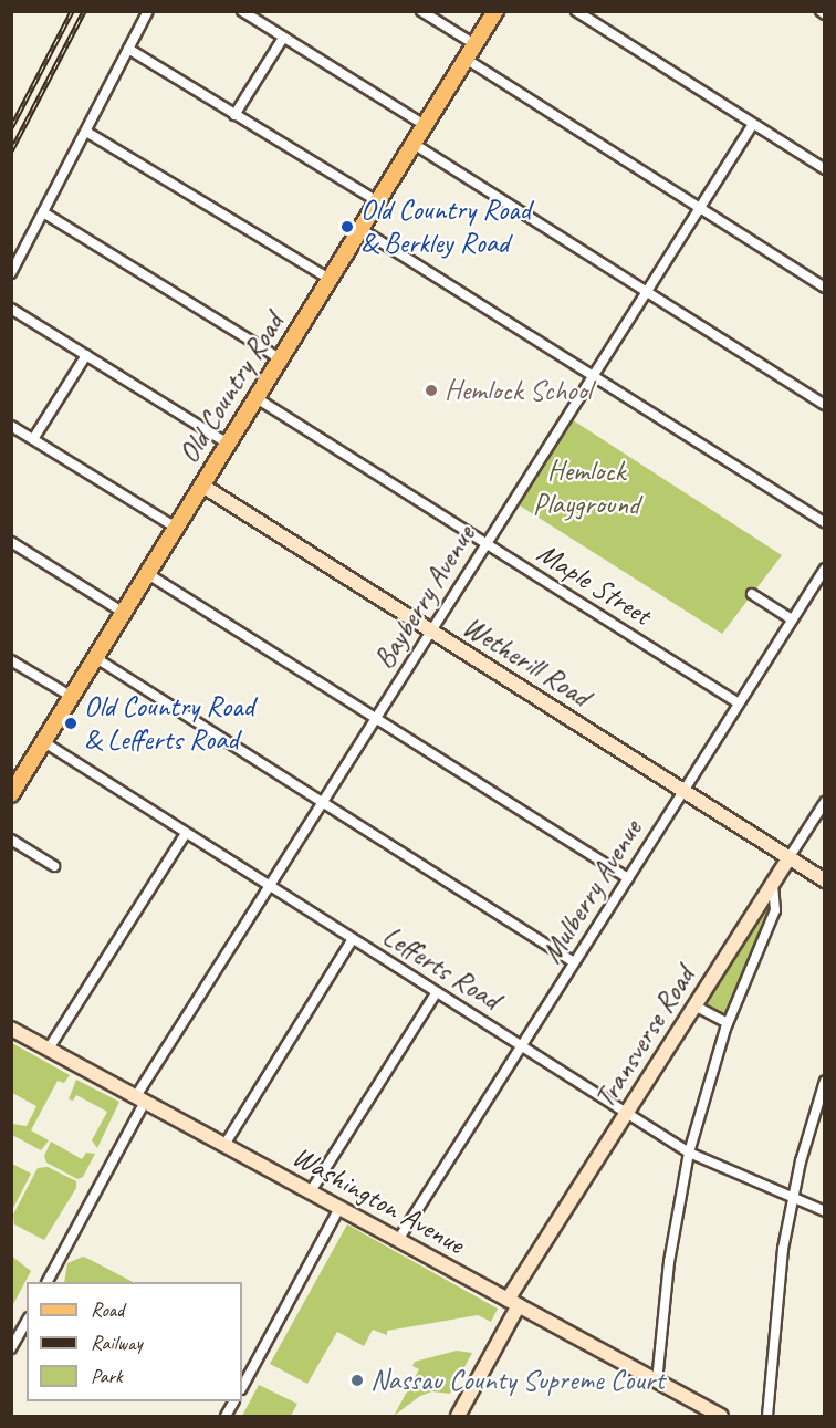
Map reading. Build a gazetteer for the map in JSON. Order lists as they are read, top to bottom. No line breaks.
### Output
{"streets":{"main road":["Old Country Road"],"street":["Maple Street","Bayberry Avenue","Wetherill Road","Mulberry Avenue","Lefferts Road","Transverse Road","Washington Avenue"]},"crossings":[["Old Country Road","Maple Street"],["Old Country Road","Wetherill Road"],["Old Country Road","Lefferts Road"],["Maple Street","Bayberry Avenue"],["Maple Street","Mulberry Avenue"],["Bayberry Avenue","Wetherill Road"],["Bayberry Avenue","Lefferts Road"],["Bayberry Avenue","Washington Avenue"],["Wetherill Road","Mulberry Avenue"],["Wetherill Road","Transverse Road"],["Mulberry Avenue","Lefferts Road"],["Mulberry Avenue","Washington Avenue"],["Lefferts Road","Transverse Road"],["Transverse Road","Washington Avenue"]],"parks":["Hemlock Playground"],"places":["Old Country Road & Berkley Road","Hemlock School","Old Country Road & Lefferts Road","Nassau County Supreme Court"],"legend":["Road","Railway","Park"]}
